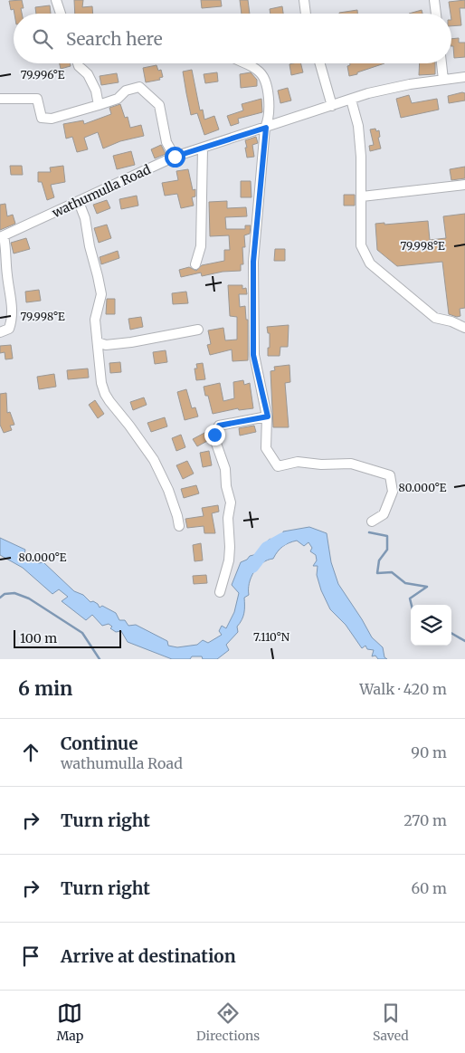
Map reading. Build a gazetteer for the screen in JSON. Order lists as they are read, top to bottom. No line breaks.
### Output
{"streets":{"street":["wathumulla Road"]},"scale_bar":"100 m","page":{"search":"Search here","scale":"100 m","heading":["6 min","Walk · 420 m"],"list":[["Continue","wathumulla Road","90 m"],["Turn right","270 m"],["Turn right","60 m"],"Arrive at destination"],"nav":["Map","Directions","Saved"]},"coordinates":["79.996°E","79.998°E","80.000°E","7.110°N"]}
